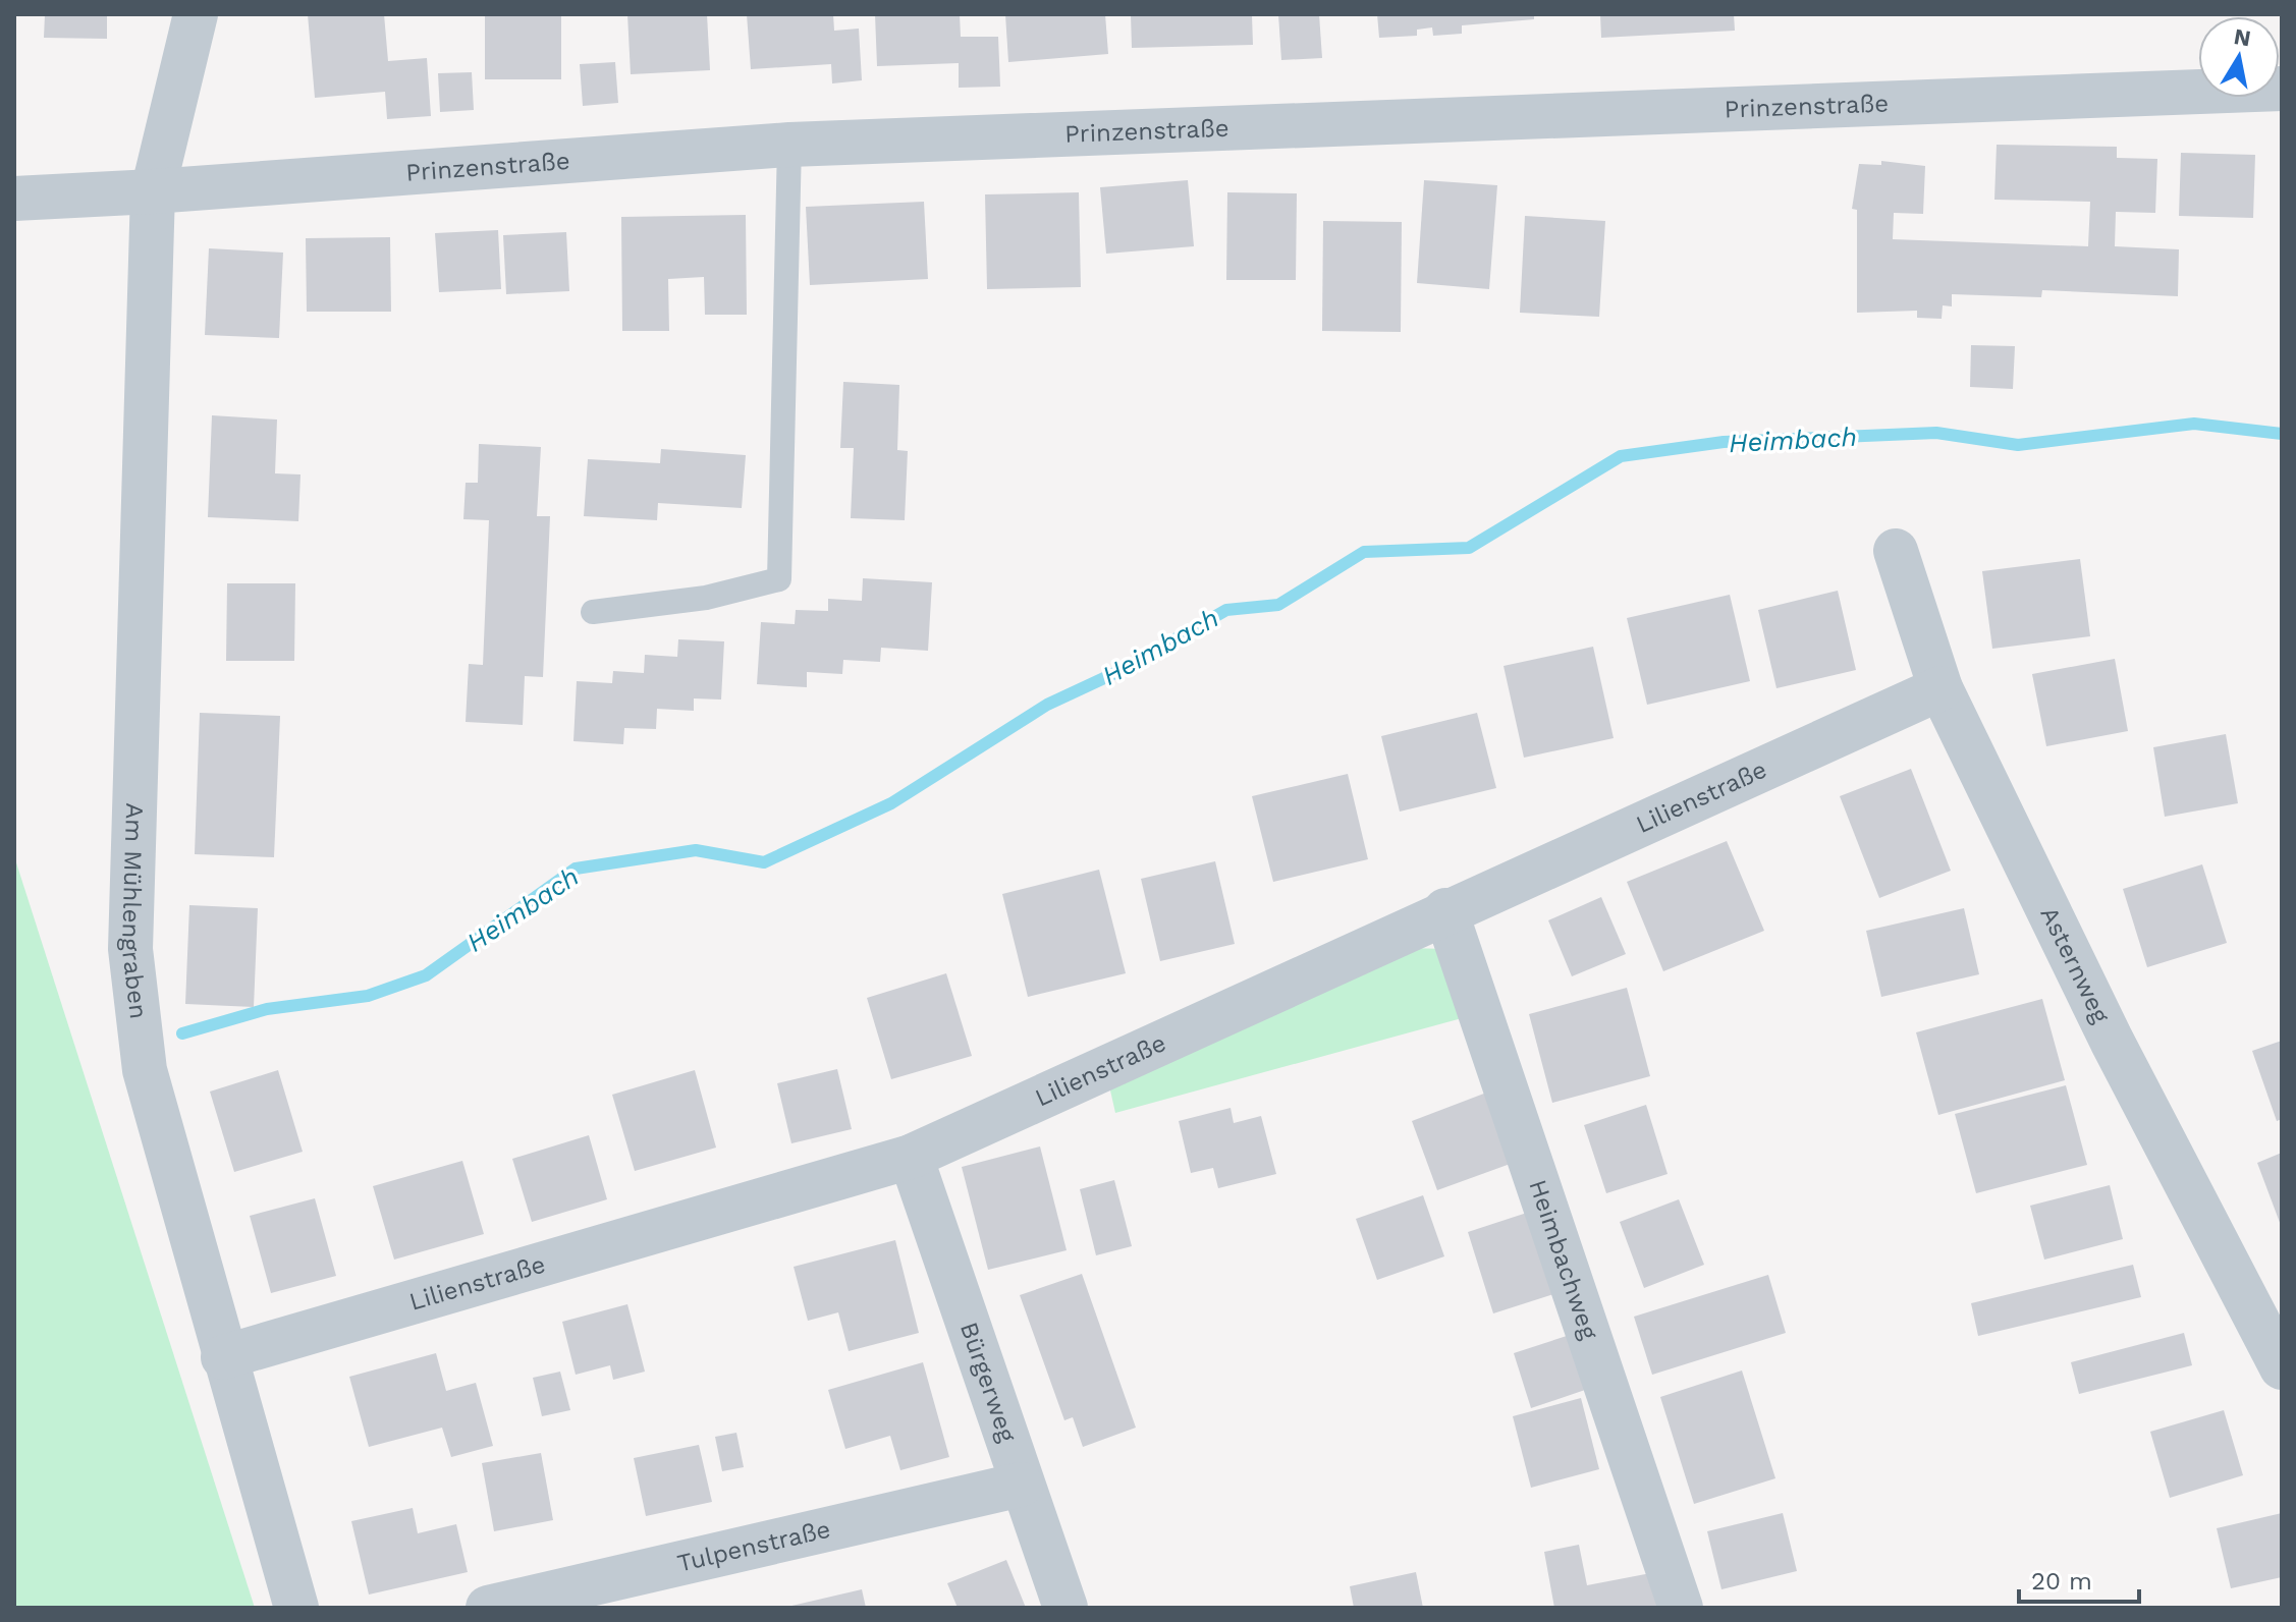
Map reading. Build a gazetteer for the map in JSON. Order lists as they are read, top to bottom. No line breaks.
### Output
{"streets":{"street":["Prinzenstraße","Lilienstraße","Am Mühlengraben","Asternweg","Heimbachweg","Bürgerweg","Tulpenstraße"]},"crossings":[["Prinzenstraße","Am Mühlengraben"],["Lilienstraße","Am Mühlengraben"],["Lilienstraße","Asternweg"],["Lilienstraße","Heimbachweg"],["Lilienstraße","Bürgerweg"],["Bürgerweg","Tulpenstraße"]],"water":["Heimbach"],"scale_bar":"20 m","north":"top"}
